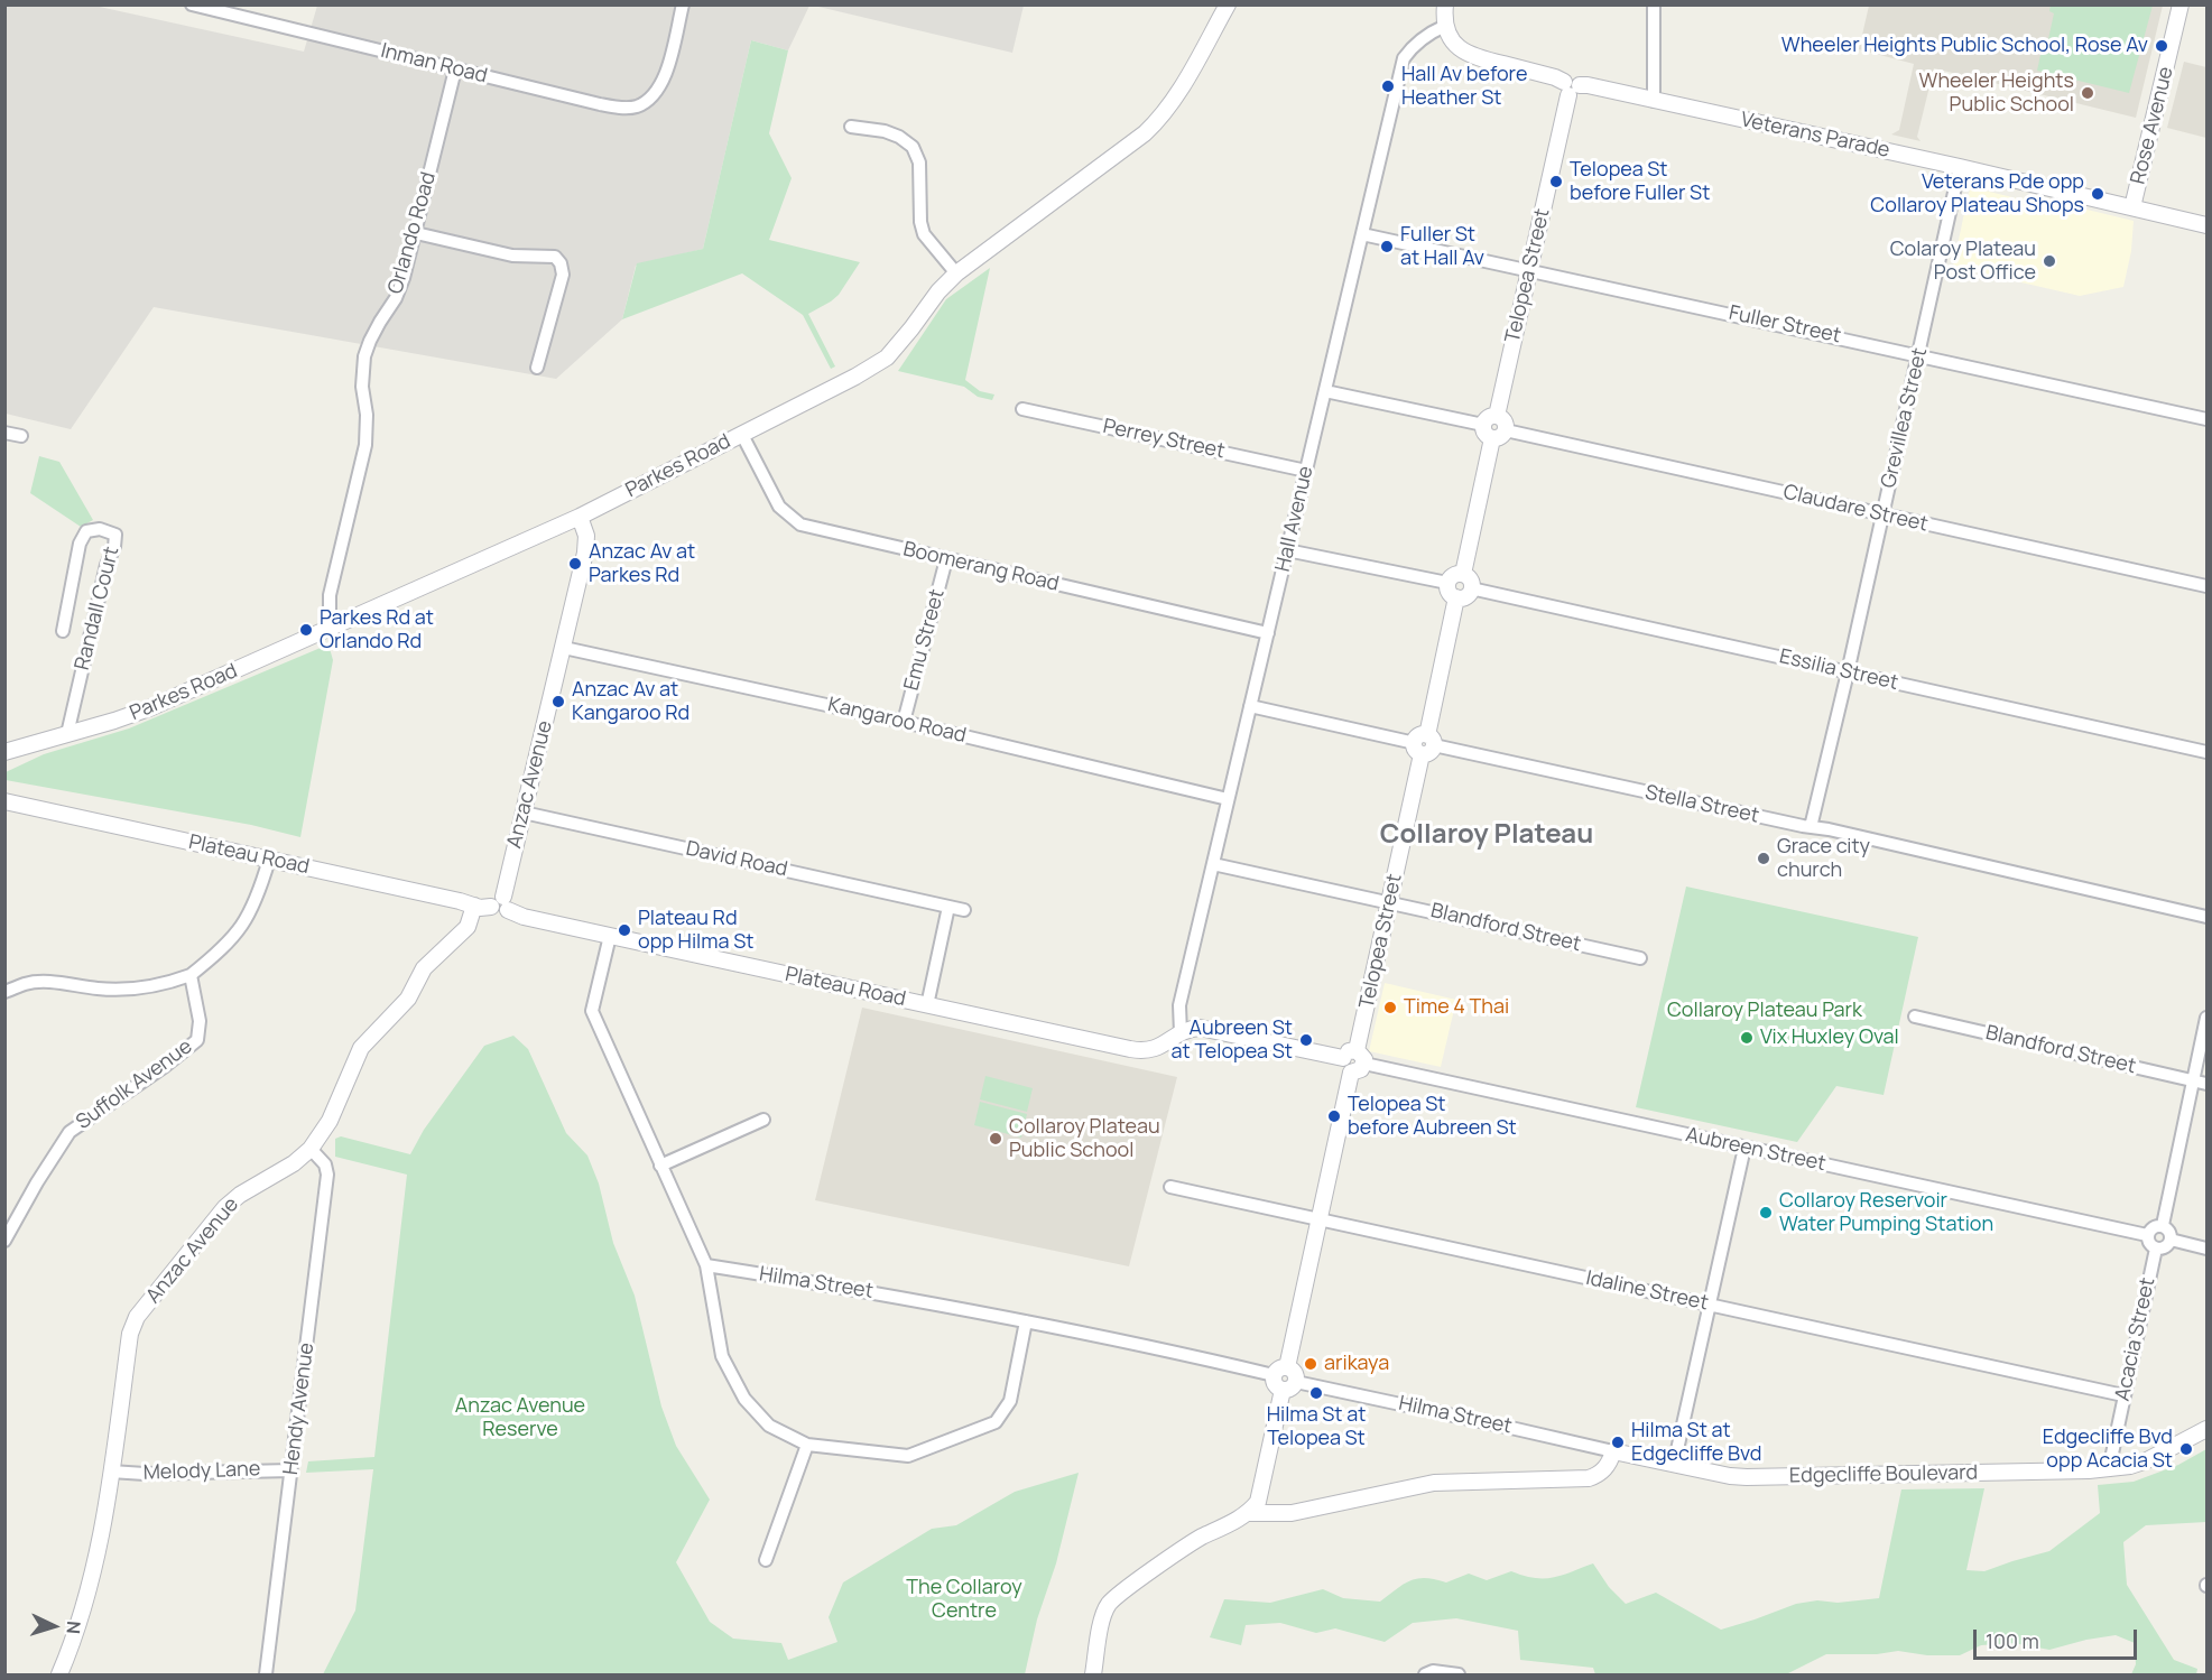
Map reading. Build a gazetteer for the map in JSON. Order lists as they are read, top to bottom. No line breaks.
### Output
{"streets":{"street":["Inman Road","Rose Avenue","Veterans Parade","Orlando Road","Telopea Street","Fuller Street","Grevillea Street","Perrey Street","Parkes Road","Claudare Street","Hall Avenue","Boomerang Road","Randall Court","Emu Street","Essilia Street","Kangaroo Road","Anzac Avenue","Stella Street","Plateau Road","David Road","Blandford Street","Suffolk Avenue","Aubreen Street","Hilma Street","Idaline Street","Acacia Street","Hendy Avenue","Melody Lane","Edgecliffe Boulevard"]},"crossings":[["Inman Road","Orlando Road"],["Rose Avenue","Veterans Parade"],["Veterans Parade","Telopea Street"],["Veterans Parade","Grevillea Street"],["Veterans Parade","Hall Avenue"],["Orlando Road","Parkes Road"],["Telopea Street","Fuller Street"],["Telopea Street","Claudare Street"],["Telopea Street","Essilia Street"],["Telopea Street","Stella Street"],["Telopea Street","Blandford Street"],["Telopea Street","Aubreen Street"],["Telopea Street","Hilma Street"],["Telopea Street","Idaline Street"],["Fuller Street","Grevillea Street"],["Fuller Street","Hall Avenue"],["Grevillea Street","Claudare Street"],["Grevillea Street","Essilia Street"],["Grevillea Street","Stella Street"],["Perrey Street","Hall Avenue"],["Parkes Road","Boomerang Road"],["Parkes Road","Randall Court"],["Parkes Road","Anzac Avenue"],["Hall Avenue","Boomerang Road"],["Hall Avenue","Kangaroo Road"],["Hall Avenue","Stella Street"],["Hall Avenue","Plateau Road"],["Hall Avenue","Blandford Street"],["Hall Avenue","Aubreen Street"],["Boomerang Road","Emu Street"],["Emu Street","Kangaroo Road"],["Kangaroo Road","Anzac Avenue"],["Anzac Avenue","Plateau Road"],["Anzac Avenue","David Road"],["Anzac Avenue","Hendy Avenue"],["Anzac Avenue","Melody Lane"],["Plateau Road","Aubreen Street"],["Aubreen Street","Acacia Street"],["Hilma Street","Edgecliffe Boulevard"],["Idaline Street","Acacia Street"],["Acacia Street","Edgecliffe Boulevard"],["Hendy Avenue","Melody Lane"]],"districts":["Collaroy Plateau"],"parks":["Collaroy Plateau Park","Anzac Avenue Reserve","The Collaroy Centre"],"places":["Wheeler Heights Public School, Rose Av","Hall Av before Heather St","Wheeler Heights Public School","Telopea St before Fuller St","Veterans Pde opp Collaroy Plateau Shops","Fuller St at Hall Av","Colaroy Plateau Post Office","Anzac Av at Parkes Rd","Parkes Rd at Orlando Rd","Anzac Av at Kangaroo Rd","Grace city church","Plateau Rd opp Hilma St","Time 4 Thai","Vix Huxley Oval","Aubreen St at Telopea St","Telopea St before Aubreen St","Collaroy Plateau Public School","Collaroy Reservoir Water Pumping Station","arikaya","Hilma St at Telopea St","Hilma St at Edgecliffe Bvd","Edgecliffe Bvd opp Acacia St"],"scale_bar":"100 m","north":"right"}
